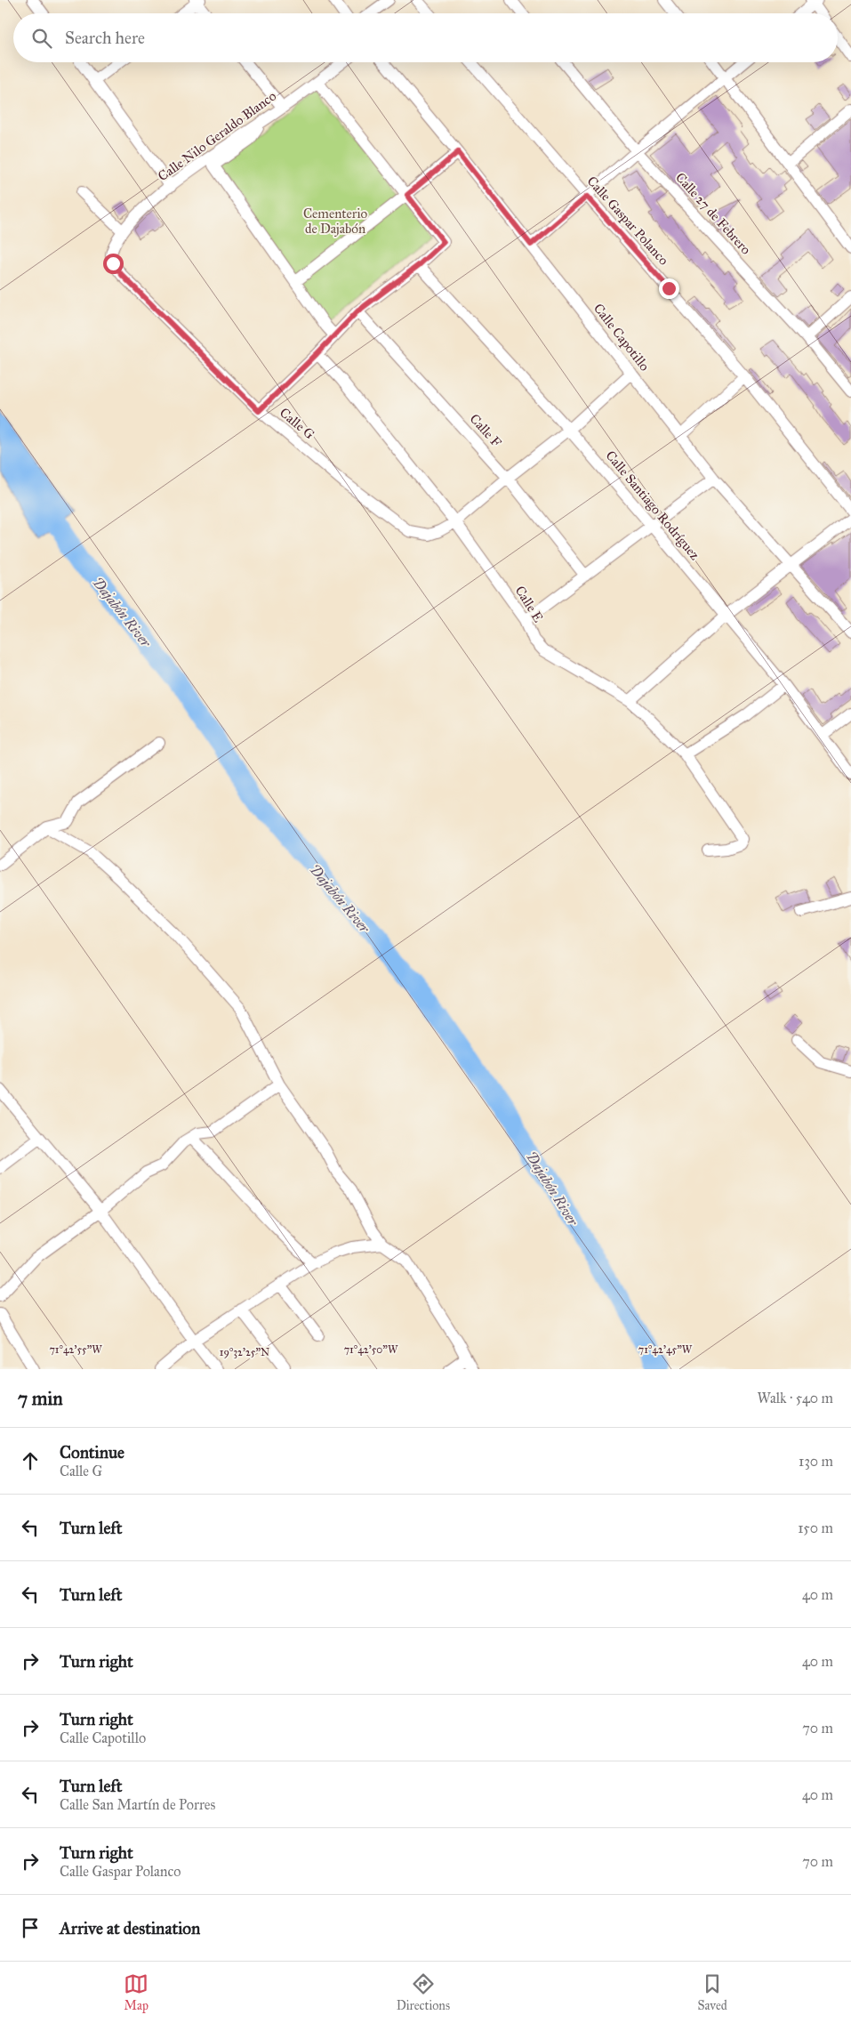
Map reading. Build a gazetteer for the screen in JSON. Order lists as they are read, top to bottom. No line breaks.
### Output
{"streets":{"street":["Calle Nilo Geraldo Blanco","Calle 27 de Febrero","Calle Gaspar Polanco","Calle Capotillo","Calle G","Calle F","Calle Santiago Rodríguez","Calle E"]},"crossings":[["Calle Nilo Geraldo Blanco","Calle G"],["Calle G","Calle E"]],"water":["Dajabón River"],"parks":["Cementerio de Dajabón"],"page":{"search":"Search here","heading":["7 min","Walk · 540 m"],"list":[["Continue","Calle G","130 m"],["Turn left","150 m"],["Turn left","40 m"],["Turn right","40 m"],["Turn right","Calle Capotillo","70 m"],["Turn left","Calle San Martín de Porres","40 m"],["Turn right","Calle Gaspar Polanco","70 m"],"Arrive at destination"],"nav":["Map","Directions","Saved"]},"coordinates":["71°42'55\"W","71°42'50\"W","71°42'45\"W","19°32'25\"N"]}
